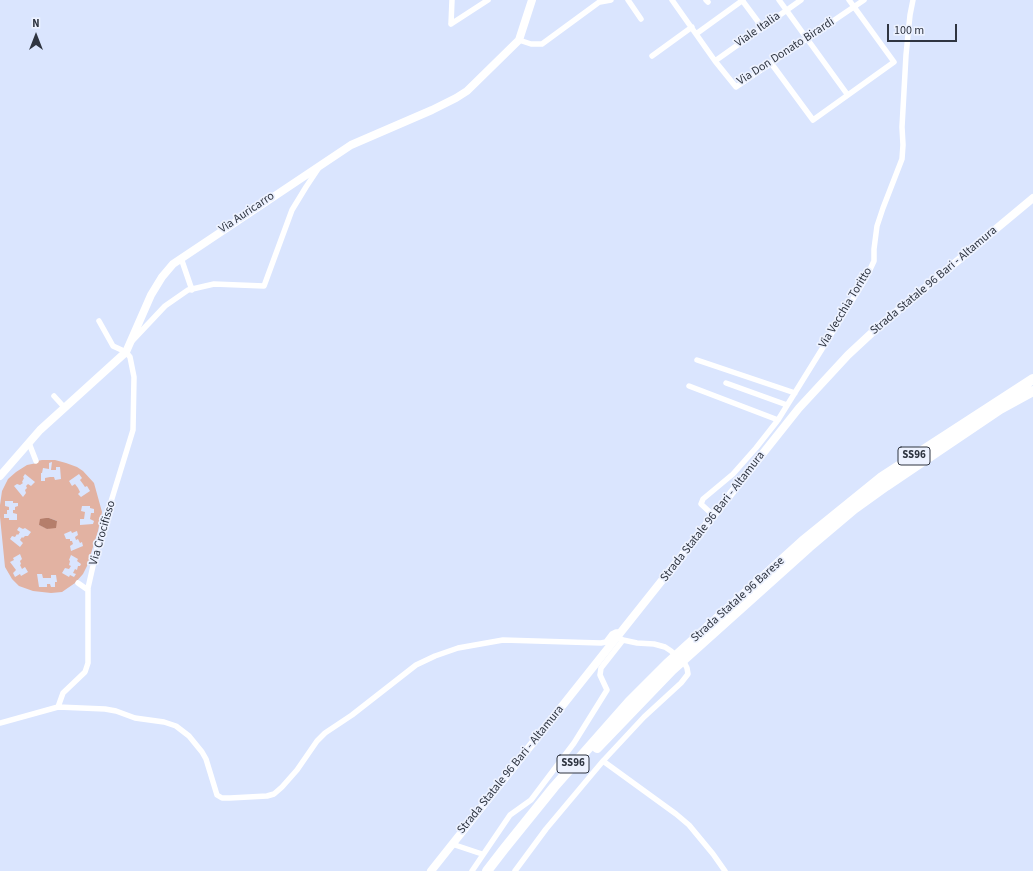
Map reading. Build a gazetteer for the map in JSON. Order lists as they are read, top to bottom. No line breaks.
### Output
{"streets":{"highway":["SS96","Strada Statale 96 Barese"],"street":["Viale Italia","Via Don Donato Birardi","Via Auricarro","Strada Statale 96 Bari - Altamura","Via Vecchia Toritto","Via Crocifisso"]},"crossings":[["Viale Italia","Via Don Donato Birardi"],["Via Auricarro","Via Crocifisso"],["Strada Statale 96 Bari - Altamura","Via Vecchia Toritto"]],"scale_bar":"100 m","north":"top"}
